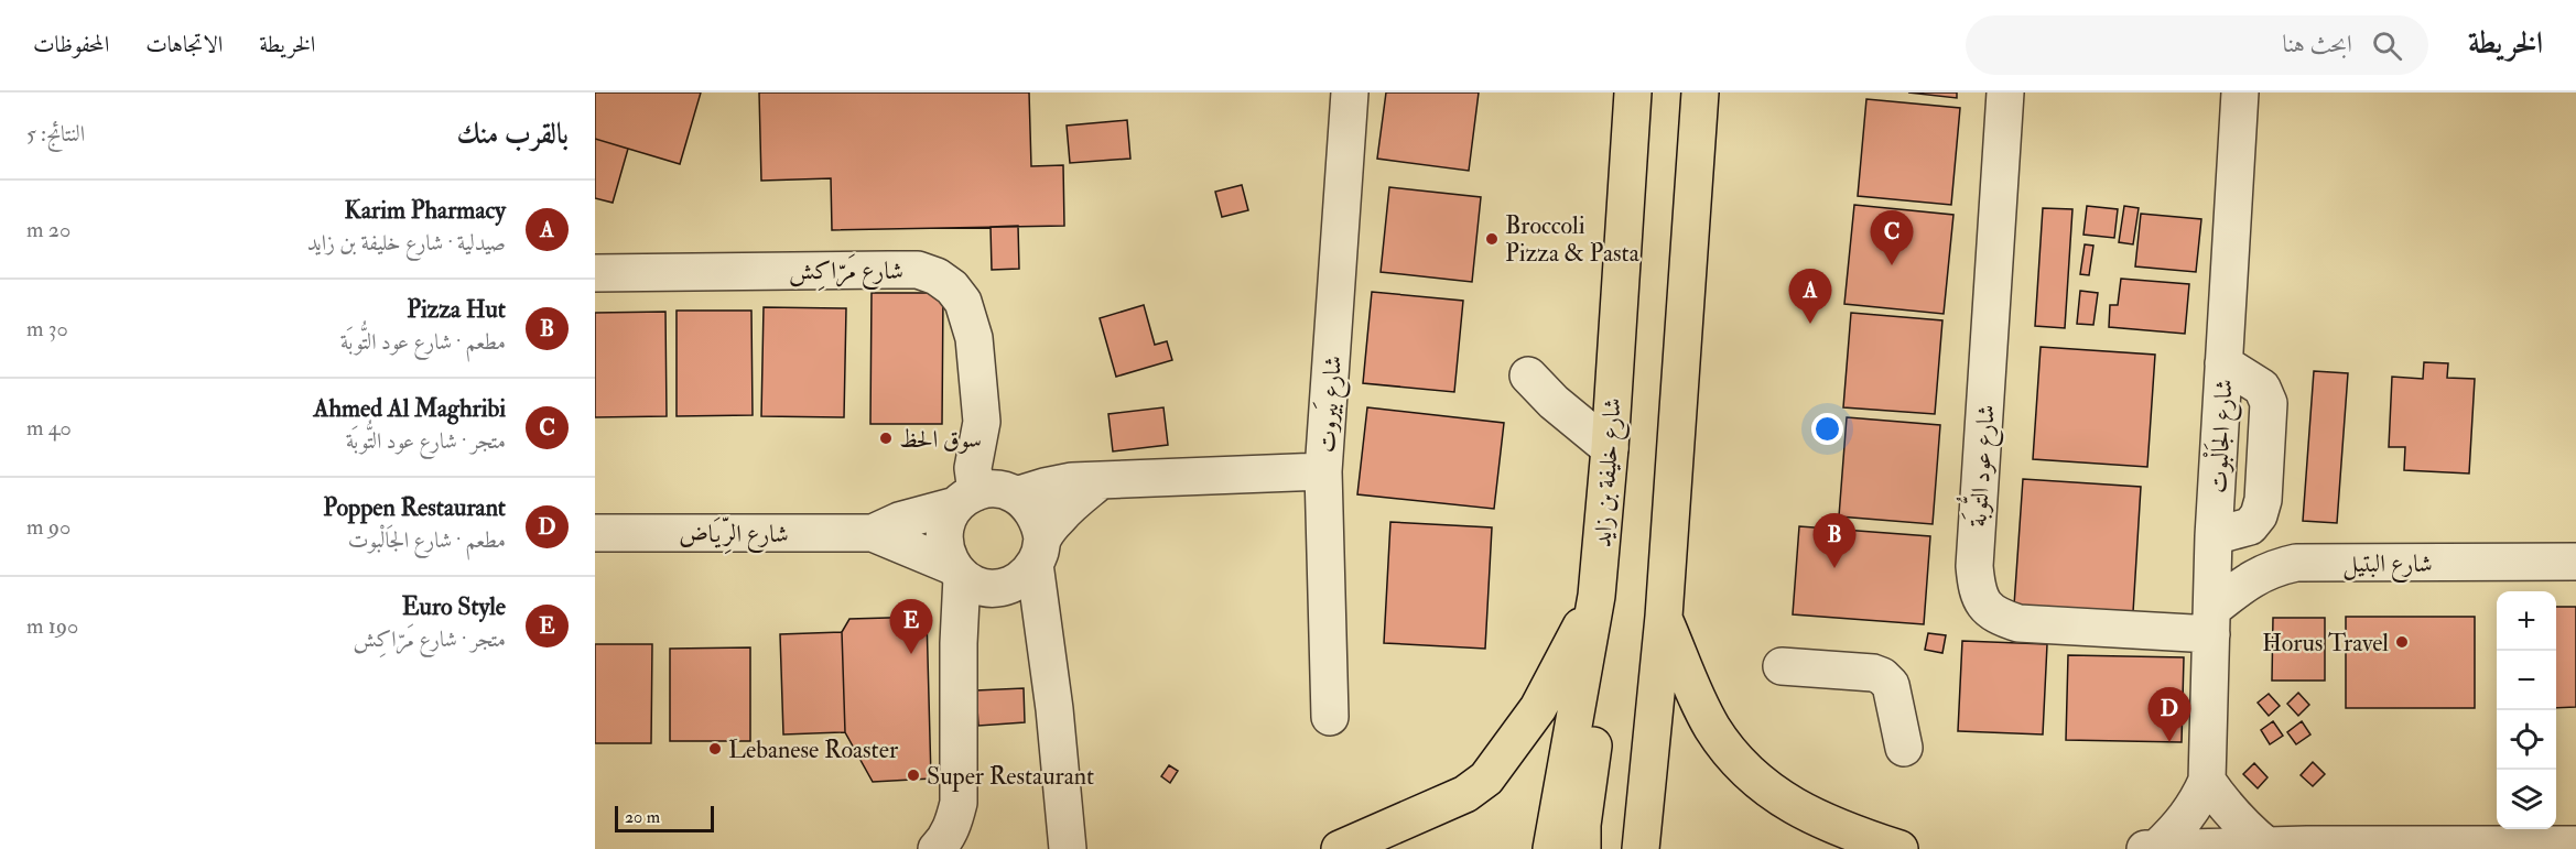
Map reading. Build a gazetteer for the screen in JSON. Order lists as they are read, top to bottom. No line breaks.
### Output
{"streets":{"main road":["شارع خليفة بن زايد"],"street":["شارع مَرّاكِش","شارع بَيروت","شارع الجَالْبوت","شارع عود التُّوبَة","شارع الرِّيَاض","شارع البتيل"]},"crossings":[["شارع مَرّاكِش","شارع الرِّيَاض"],["شارع بَيروت","شارع الرِّيَاض"],["شارع الجَالْبوت","شارع عود التُّوبَة"],["شارع الجَالْبوت","شارع البتيل"],["شارع عود التُّوبَة","شارع البتيل"]],"places":["Broccoli Pizza & Pasta","سوق الحظ","Horus Travel","Lebanese Roaster","Super Restaurant"],"scale_bar":"20 m","page":{"header":"الخريطة","search":"ابحث هنا","nav":["الخريطة","الاتجاهات","المحفوظات"],"heading":["بالقرب منك","النتائج: 5"],"list":[{"mark":"A","name":"Karim Pharmacy","note":"صيدلية · شارع خليفة بن زايد","value":"20 m"},{"mark":"B","name":"Pizza Hut","note":"مطعم · شارع عود التُّوبَة","value":"30 m"},{"mark":"C","name":"Ahmed Al Maghribi","note":"متجر · شارع عود التُّوبَة","value":"40 m"},{"mark":"D","name":"Poppen Restaurant","note":"مطعم · شارع الجَالْبوت","value":"90 m"},{"mark":"E","name":"Euro Style","note":"متجر · شارع مَرّاكِش","value":"190 m"}],"pins":["C","A","B","E","D"],"map_buttons":["+","−"],"scale":"20 m"}}
